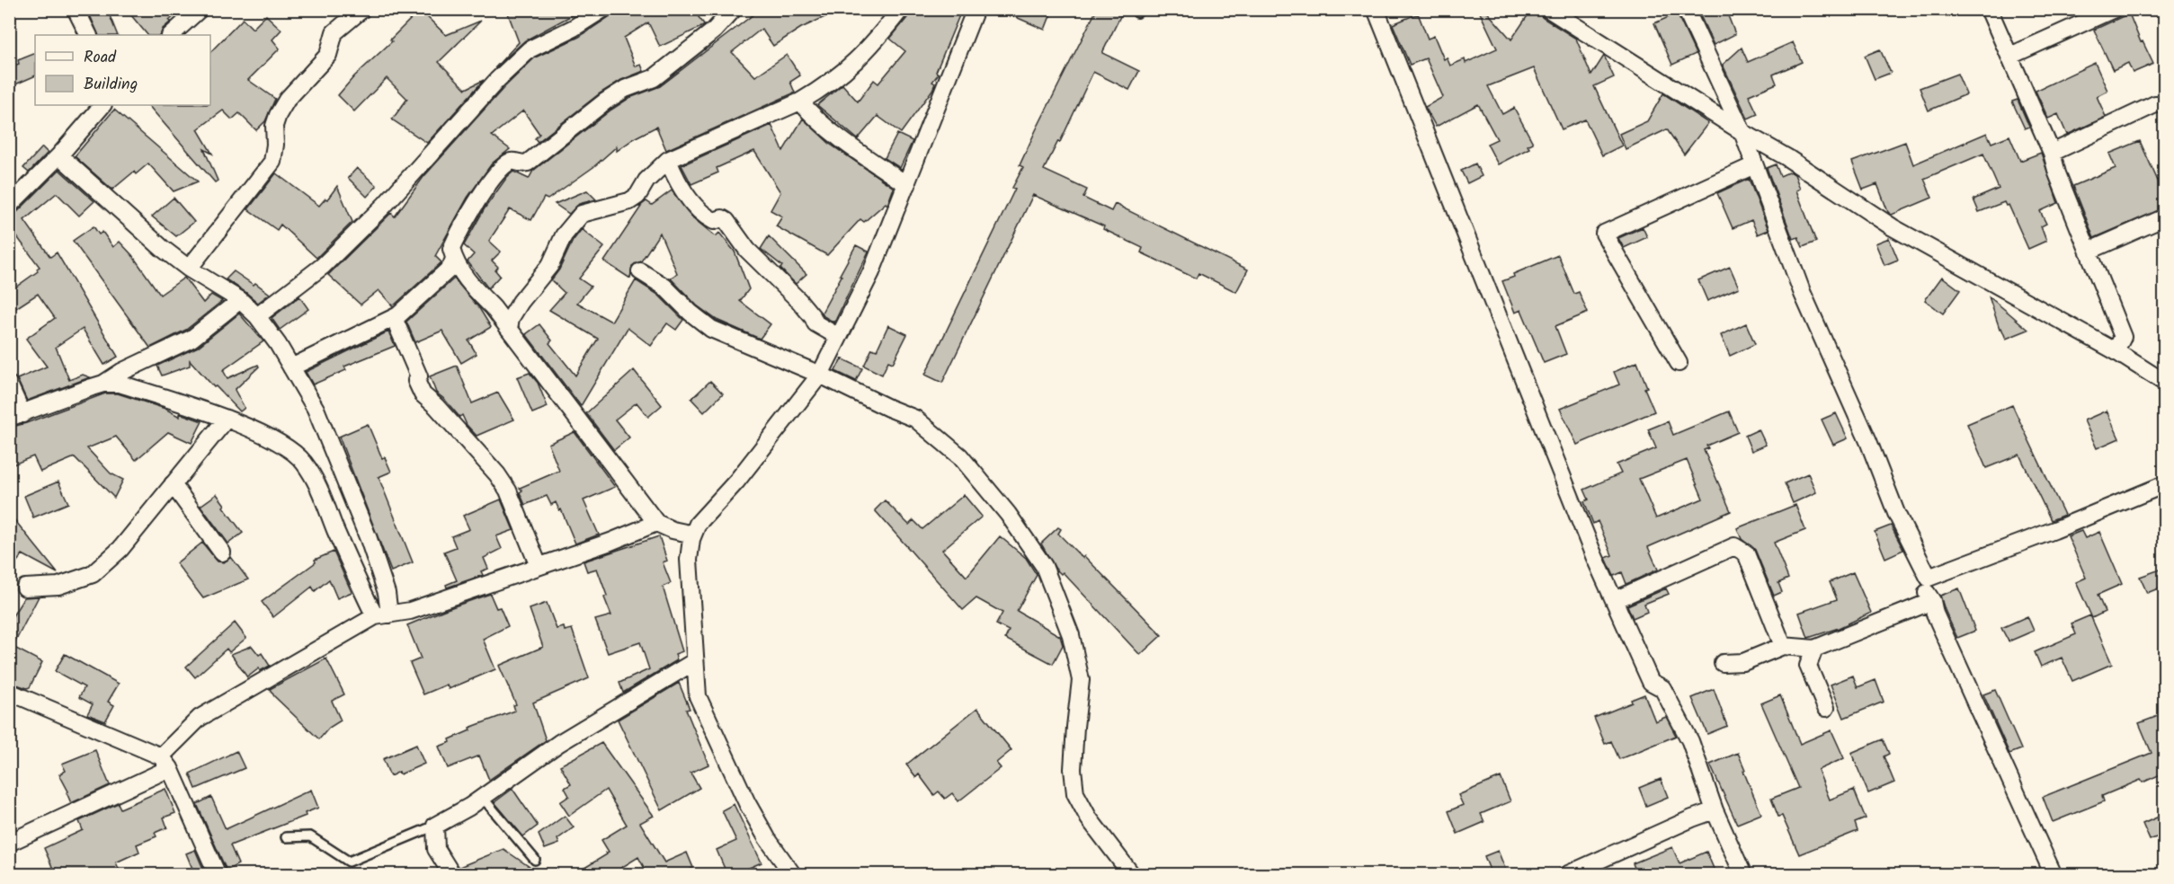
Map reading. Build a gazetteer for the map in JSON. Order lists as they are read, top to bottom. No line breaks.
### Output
{"legend":["Road","Building"]}
